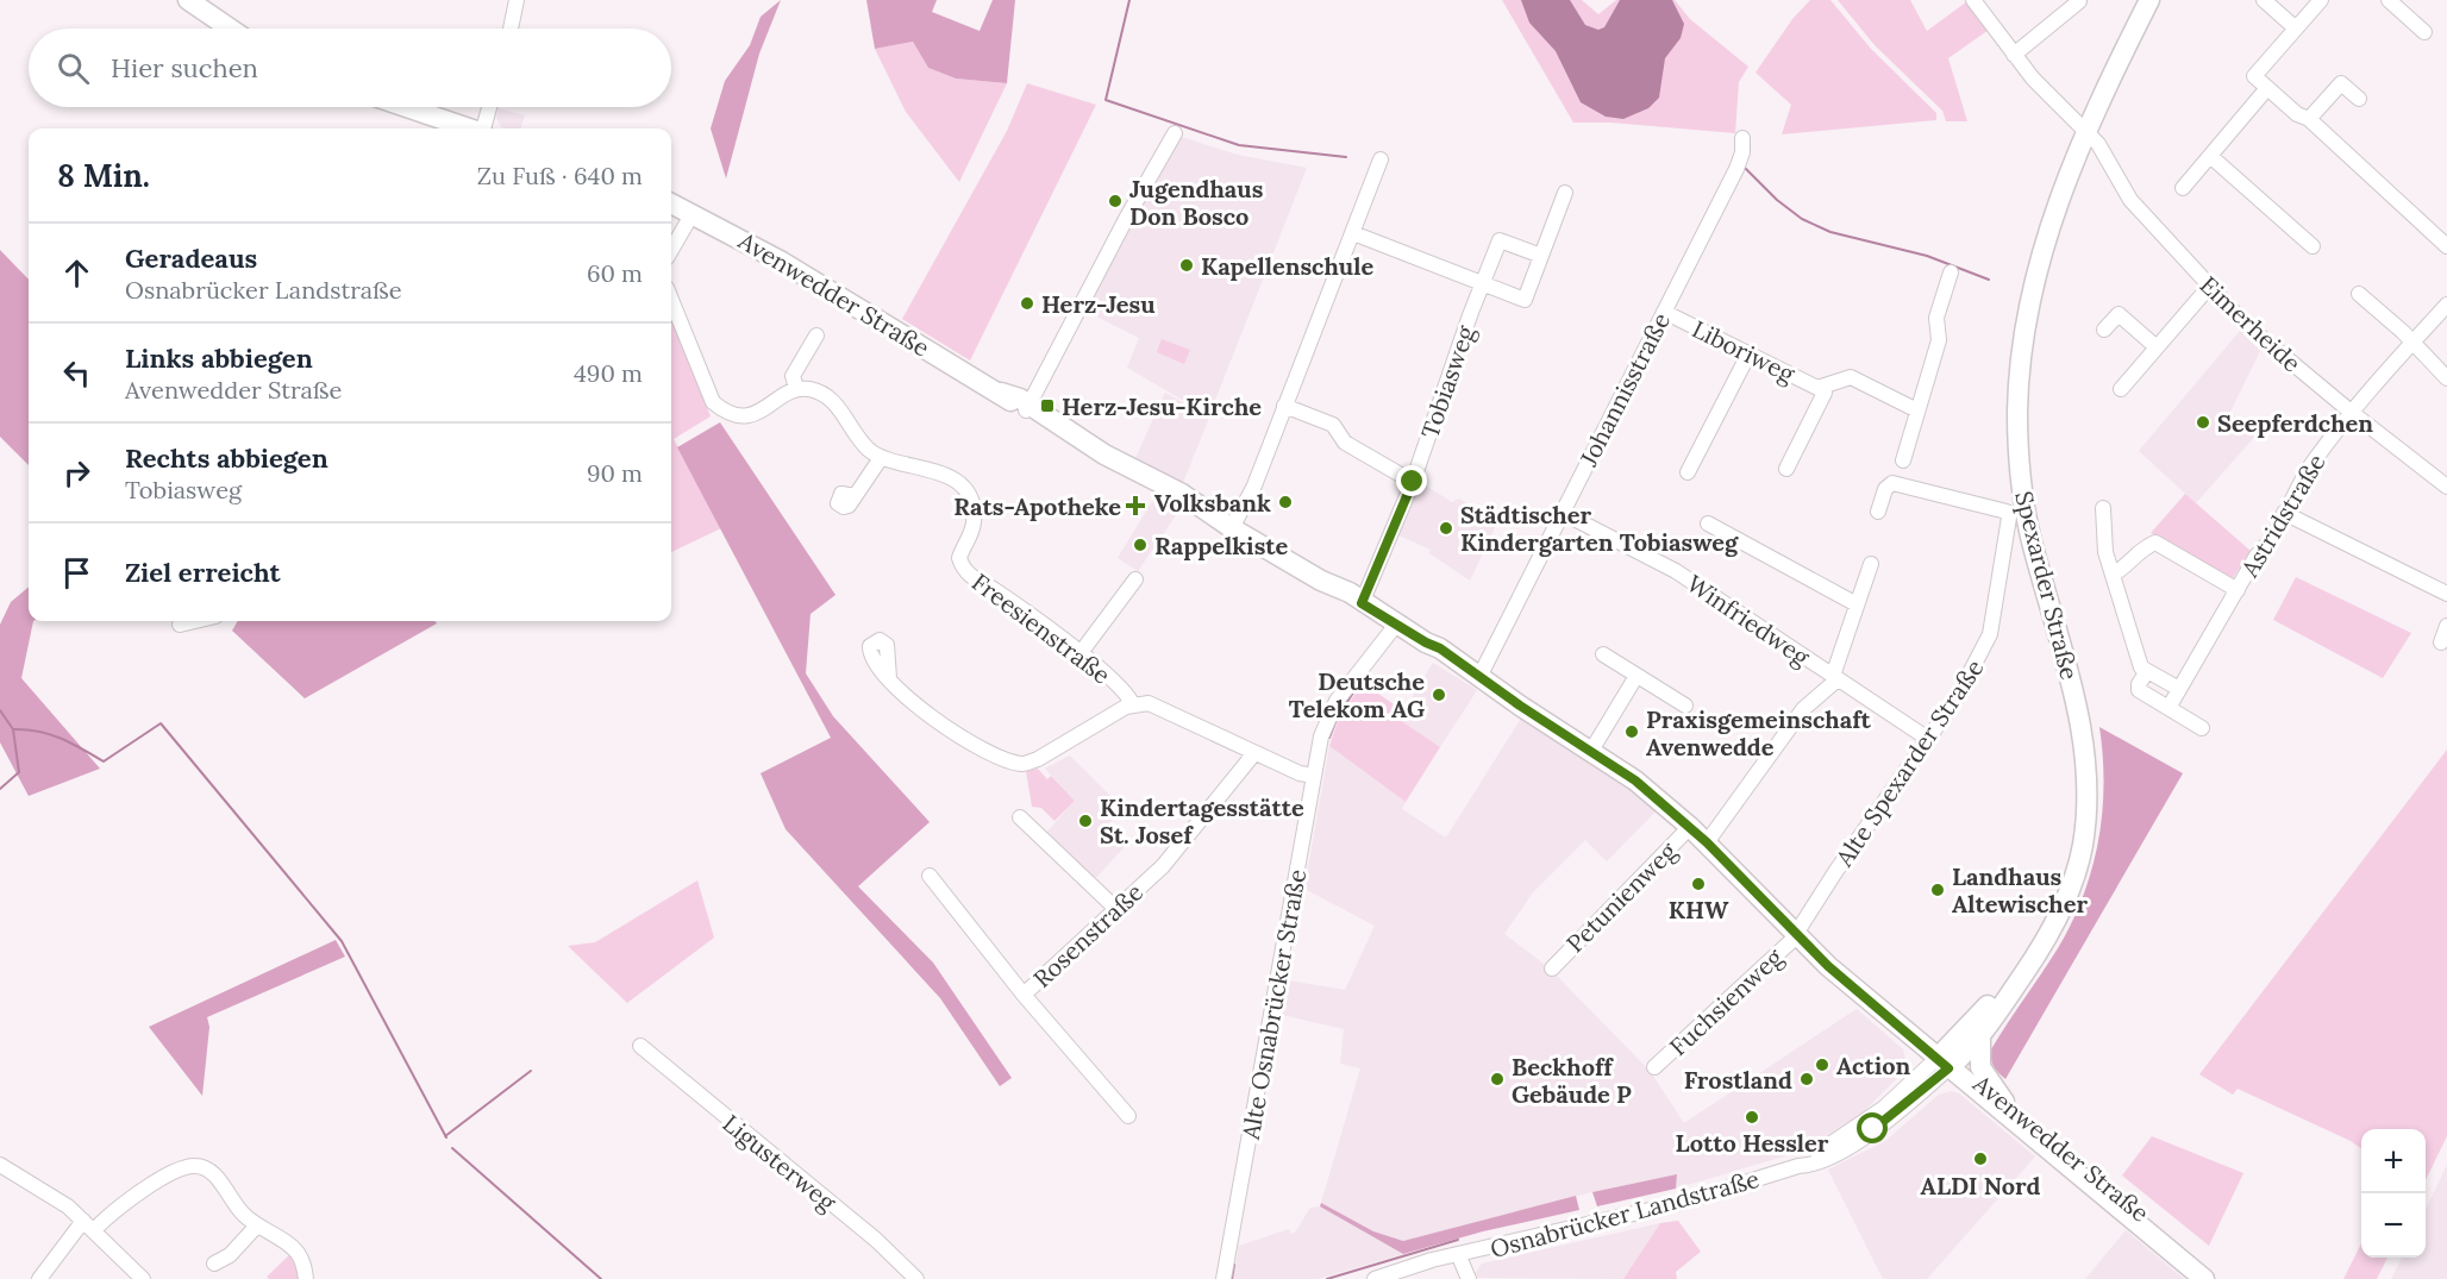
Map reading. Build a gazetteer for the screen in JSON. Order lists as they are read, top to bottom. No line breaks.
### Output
{"streets":{"main road":["Avenwedder Straße","Spexarder Straße"],"street":["Eimerheide","Liboriweg","Tobiasweg","Johannisstraße","Astridstraße","Winfriedweg","Freesienstraße","Alte Spexarder Straße","Petunienweg","Rosenstraße","Fuchsienweg","Alte Osnabrücker Straße","Ligusterweg","Osnabrücker Landstraße"]},"crossings":[["Avenwedder Straße","Tobiasweg"],["Avenwedder Straße","Johannisstraße"],["Avenwedder Straße","Spexarder Straße"],["Avenwedder Straße","Alte Spexarder Straße"],["Avenwedder Straße","Petunienweg"],["Avenwedder Straße","Fuchsienweg"],["Avenwedder Straße","Alte Osnabrücker Straße"],["Avenwedder Straße","Osnabrücker Landstraße"],["Eimerheide","Astridstraße"],["Eimerheide","Spexarder Straße"],["Liboriweg","Johannisstraße"],["Johannisstraße","Winfriedweg"],["Spexarder Straße","Osnabrücker Landstraße"],["Winfriedweg","Alte Spexarder Straße"],["Alte Spexarder Straße","Fuchsienweg"]],"places":{"other":["Jugendhaus Don Bosco","Kapellenschule","Herz-Jesu","Seepferdchen","Volksbank","Städtischer Kindergarten Tobiasweg","Rappelkiste","Deutsche Telekom AG","Praxisgemeinschaft Avenwedde","Kindertagesstätte St. Josef","KHW","Landhaus Altewischer","Action","Beckhoff Gebäude P","Frostland","Lotto Hessler","ALDI Nord"],"transit":["Herz-Jesu-Kirche"],"health":["Rats-Apotheke"]},"page":{"search":"Hier suchen","heading":["8 Min.","Zu Fuß · 640 m"],"list":[["Geradeaus","Osnabrücker Landstraße","60 m"],["Links abbiegen","Avenwedder Straße","490 m"],["Rechts abbiegen","Tobiasweg","90 m"],"Ziel erreicht"],"map_buttons":["+","−"]}}
